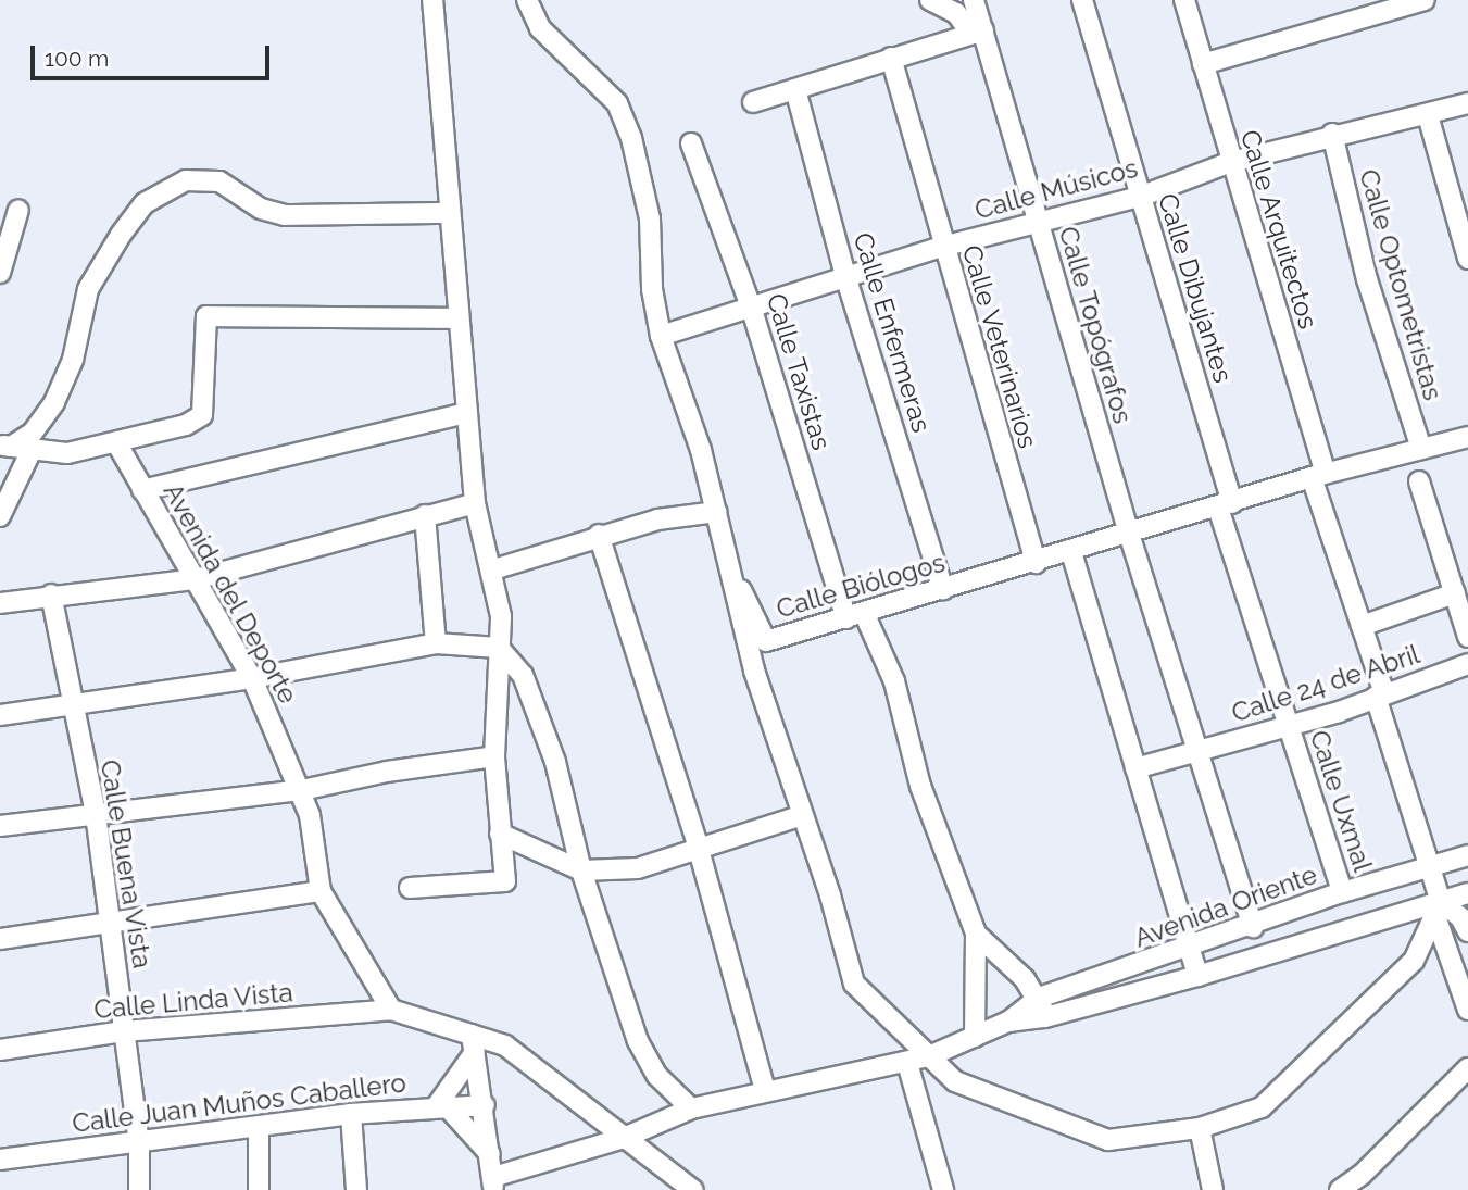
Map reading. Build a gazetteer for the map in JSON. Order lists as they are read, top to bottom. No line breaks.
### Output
{"streets":{"street":["Calle Músicos","Calle Arquitectos","Calle Optometristas","Calle Dibujantes","Calle Topógrafos","Calle Enfermeras","Calle Veterinarios","Calle Taxistas","Calle Biólogos","Avenida del Deporte","Calle 24 de Abril","Calle Uxmal","Calle Buena Vista","Avenida Oriente","Calle Linda Vista","Calle Juan Muños Caballero"]},"crossings":[["Calle Músicos","Calle Arquitectos"],["Calle Músicos","Calle Optometristas"],["Calle Músicos","Calle Dibujantes"],["Calle Músicos","Calle Topógrafos"],["Calle Músicos","Calle Enfermeras"],["Calle Músicos","Calle Veterinarios"],["Calle Músicos","Calle Taxistas"],["Calle Músicos","Calle Biólogos"],["Calle Arquitectos","Calle Biólogos"],["Calle Arquitectos","Calle 24 de Abril"],["Calle Arquitectos","Avenida Oriente"],["Calle Optometristas","Calle Biólogos"],["Calle Dibujantes","Calle Biólogos"],["Calle Dibujantes","Calle 24 de Abril"],["Calle Dibujantes","Calle Uxmal"],["Calle Topógrafos","Calle Biólogos"],["Calle Topógrafos","Calle 24 de Abril"],["Calle Topógrafos","Avenida Oriente"],["Calle Enfermeras","Calle Biólogos"],["Calle Veterinarios","Calle Biólogos"],["Calle Taxistas","Calle Biólogos"],["Calle 24 de Abril","Calle Uxmal"],["Calle Uxmal","Avenida Oriente"],["Calle Buena Vista","Calle Linda Vista"],["Calle Buena Vista","Calle Juan Muños Caballero"]],"scale_bar":"100 m"}
